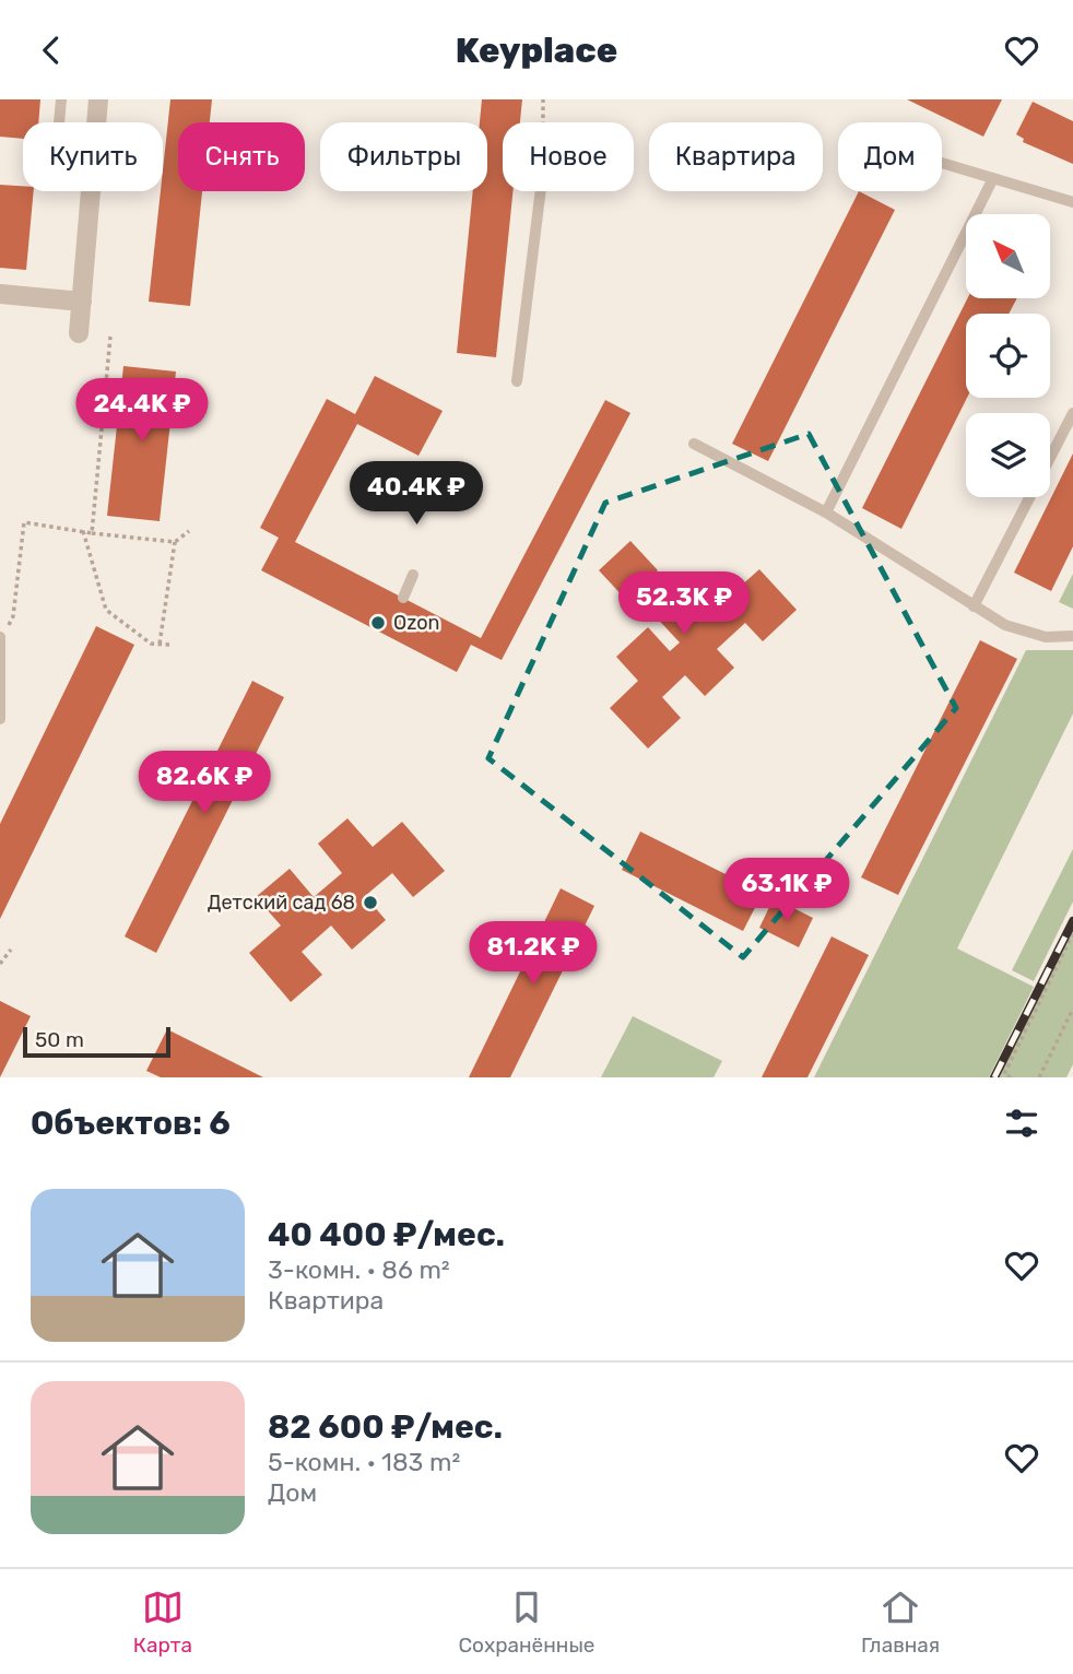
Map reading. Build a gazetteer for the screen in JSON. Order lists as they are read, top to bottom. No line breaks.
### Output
{"places":["Ozon","Детский сад 68"],"scale_bar":"50 m","north":"top left","page":{"header":"Keyplace","chip":["Купить","Снять","Фильтры","Новое","Квартира","Дом"],"price":["24.4K ₽","40.4K ₽","52.3K ₽","82.6K ₽","63.1K ₽","81.2K ₽"],"scale":"50 m","heading":"Объектов: 6","list":[{"name":"40 400 ₽/мес.","note":"3-комн. · 86 m² · Квартира"},{"name":"82 600 ₽/мес.","note":"5-комн. · 183 m² · Дом"}],"tabs":["Карта","Сохранённые","Главная"]}}
